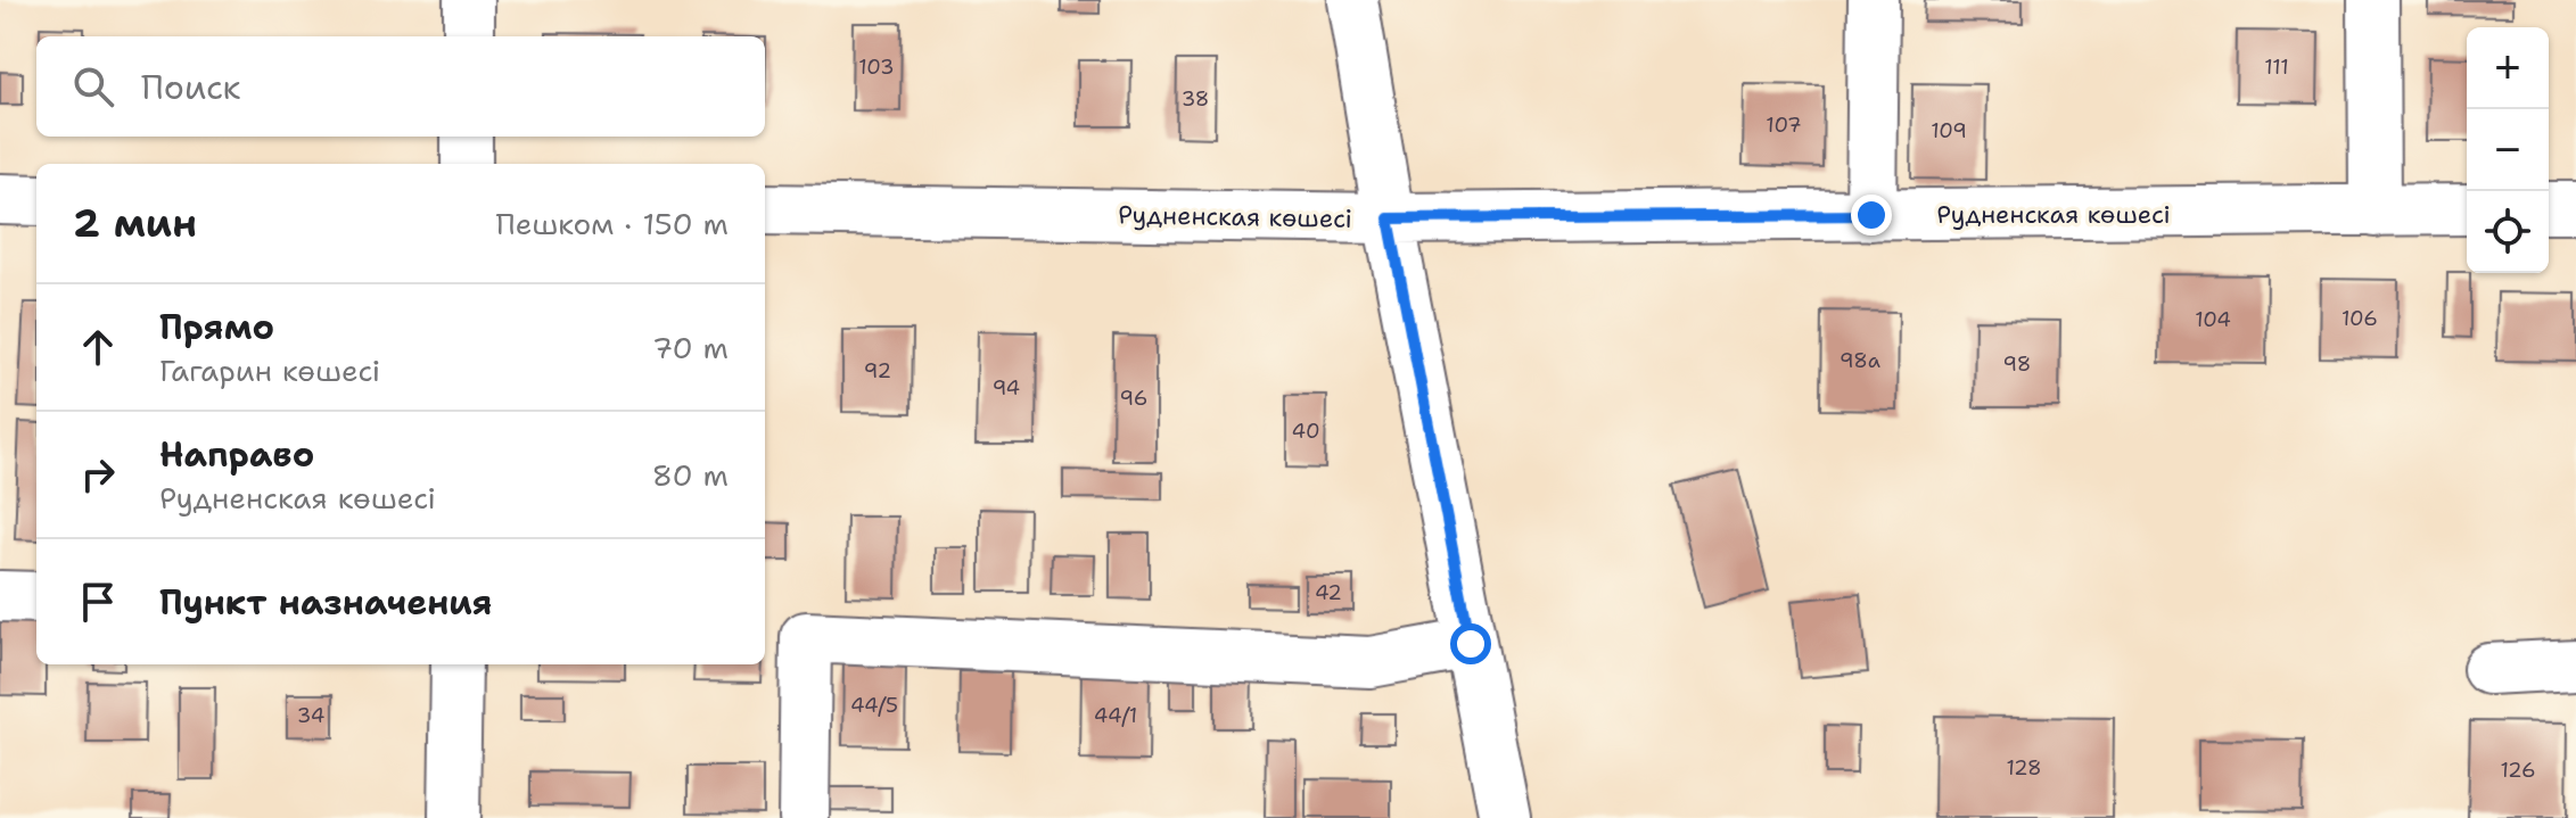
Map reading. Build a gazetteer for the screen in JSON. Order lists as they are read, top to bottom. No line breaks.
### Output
{"streets":{"street":["Рудненская көшесі"]},"house_numbers":["103","111","38","107","109","106","104","98а","98","92","94","96","40","42","44/5","34","44/1","128","126"],"page":{"map_buttons":["+","−"],"search":"Поиск","heading":["2 мин","Пешком · 150 m"],"list":[["Прямо","Гагарин көшесі","70 m"],["Направо","Рудненская көшесі","80 m"],"Пункт назначения"]}}
